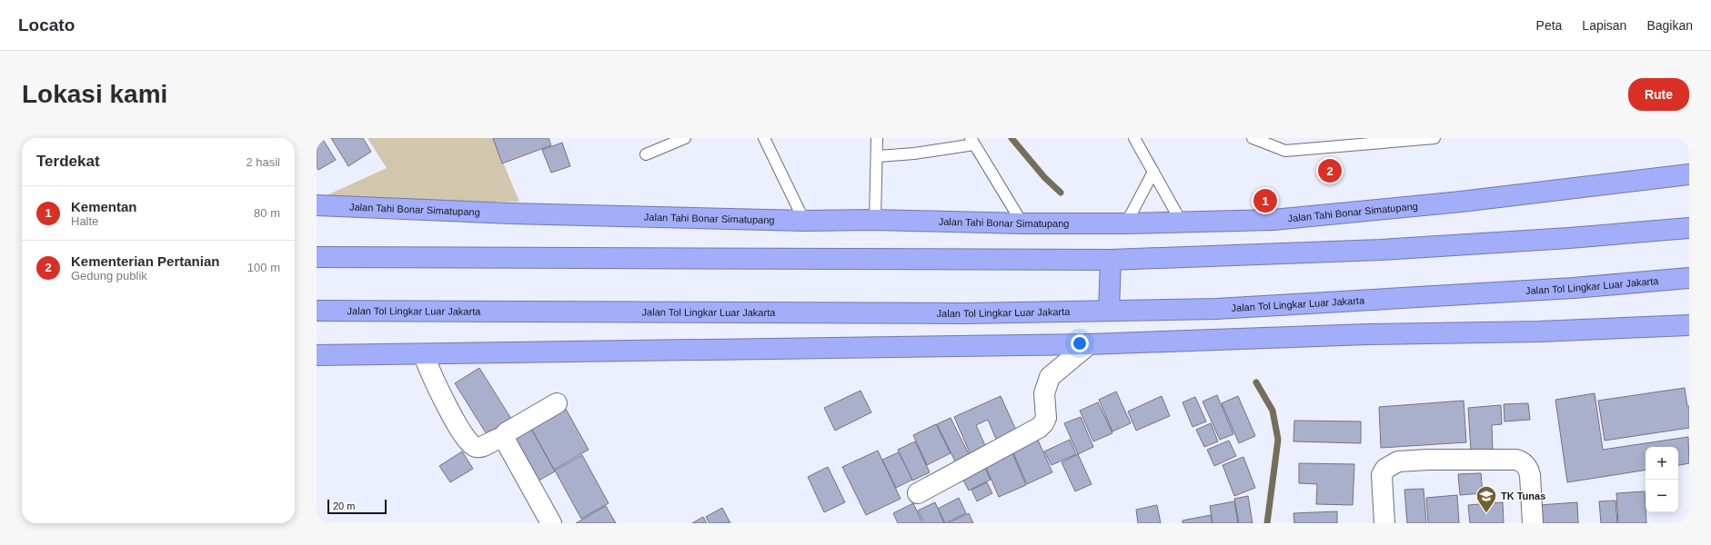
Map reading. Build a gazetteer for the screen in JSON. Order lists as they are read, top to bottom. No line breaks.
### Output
{"streets":{"highway":["Jalan Tahi Bonar Simatupang","Jalan Tol Lingkar Luar Jakarta"]},"places":{"school or university":["TK Tunas"]},"scale_bar":"20 m","page":{"header":"Locato","nav":["Peta","Lapisan","Bagikan"],"buttons":"Rute","title":"Lokasi kami","heading":["Terdekat","2 hasil"],"pins":["2","1"],"list":[{"mark":"1","name":"Kementan","note":"Halte","value":"80 m"},{"mark":"2","name":"Kementerian Pertanian","note":"Gedung publik","value":"100 m"}],"map_buttons":["+","−"],"scale":"20 m"}}
